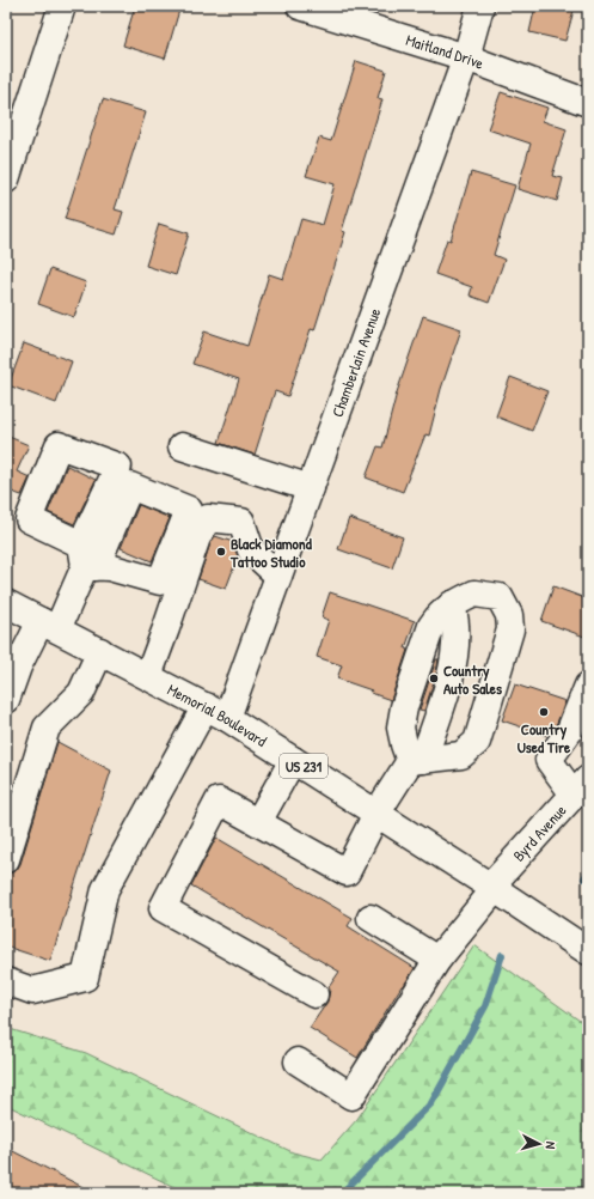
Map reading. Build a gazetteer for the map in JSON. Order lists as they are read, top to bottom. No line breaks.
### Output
{"streets":{"street":["Maitland Drive","Chamberlain Avenue","Memorial Boulevard","US 231","Byrd Avenue"]},"crossings":[["Maitland Drive","Chamberlain Avenue"],["Chamberlain Avenue","Memorial Boulevard"],["Memorial Boulevard","Byrd Avenue"]],"places":["Black Diamond Tattoo Studio","Country Auto Sales","Country Used Tire"],"north":"right"}
